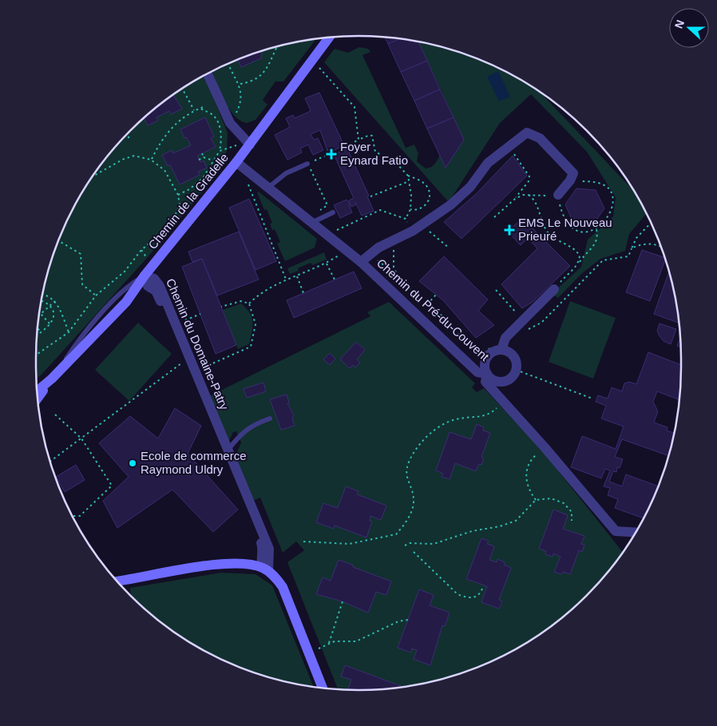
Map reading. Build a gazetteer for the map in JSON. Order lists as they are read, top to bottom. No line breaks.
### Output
{"streets":{"street":["Chemin de la Gradelle","Chemin du Pré-du-Couvent","Chemin du Domaine-Patry"]},"crossings":[["Chemin de la Gradelle","Chemin du Pré-du-Couvent"],["Chemin de la Gradelle","Chemin du Domaine-Patry"]],"places":{"health":["Foyer Eynard Fatio","EMS Le Nouveau Prieuré"],"other":["Ecole de commerce Raymond Uldry"]},"north":"left"}
